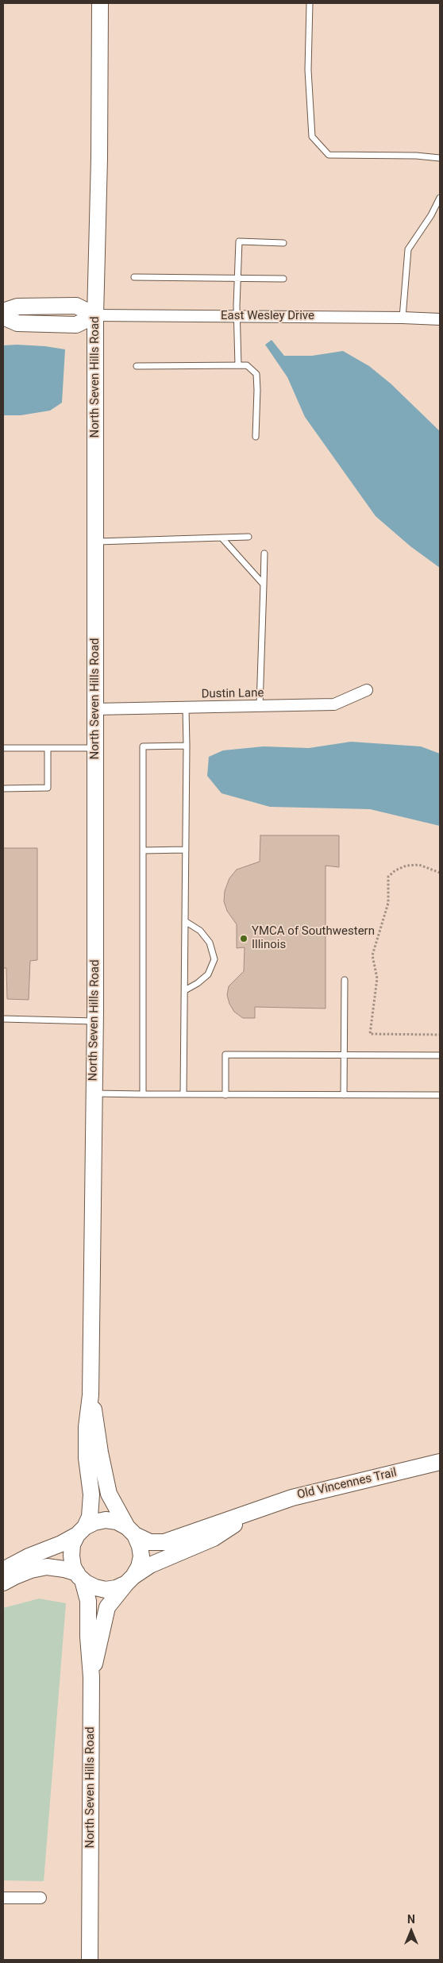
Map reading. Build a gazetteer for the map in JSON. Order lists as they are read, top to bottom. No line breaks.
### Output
{"streets":{"street":["East Wesley Drive","North Seven Hills Road","Dustin Lane","Old Vincennes Trail"]},"crossings":[["East Wesley Drive","North Seven Hills Road"],["North Seven Hills Road","Dustin Lane"],["North Seven Hills Road","Old Vincennes Trail"]],"places":["YMCA of Southwestern Illinois"],"north":"top"}
